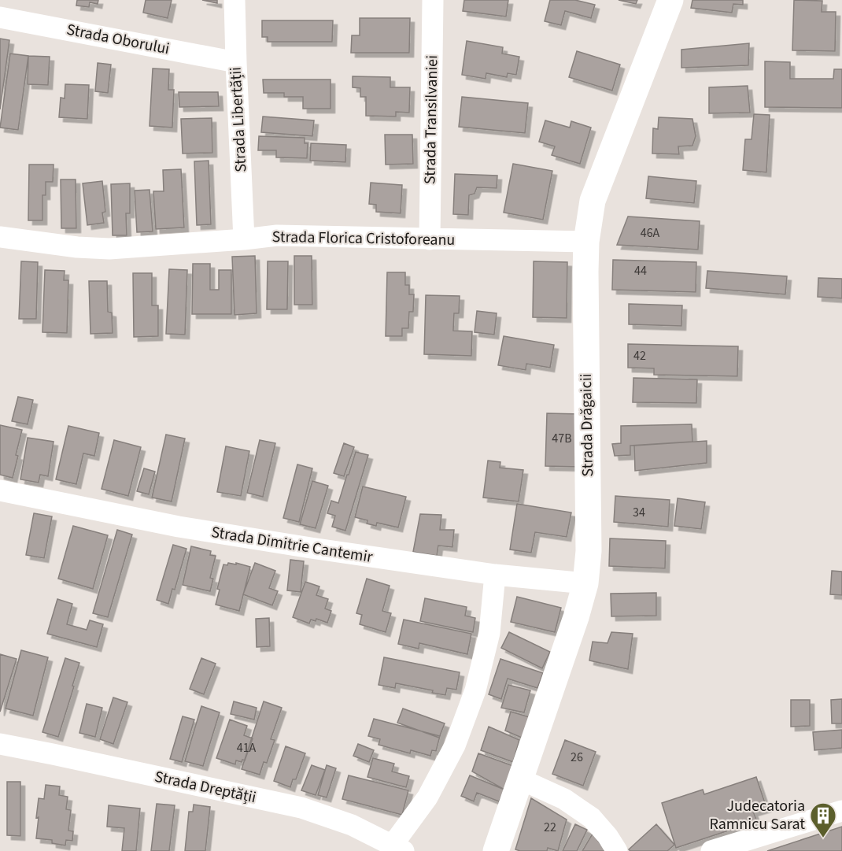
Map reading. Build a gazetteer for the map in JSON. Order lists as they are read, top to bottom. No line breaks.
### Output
{"streets":{"street":["Strada Oborului","Strada Libertății","Strada Transilvaniei","Strada Florica Cristoforeanu","Strada Drăgaicii","Strada Dimitrie Cantemir","Strada Dreptății"]},"crossings":[["Strada Oborului","Strada Libertății"],["Strada Libertății","Strada Florica Cristoforeanu"],["Strada Transilvaniei","Strada Florica Cristoforeanu"],["Strada Florica Cristoforeanu","Strada Drăgaicii"],["Strada Drăgaicii","Strada Dimitrie Cantemir"]],"places":{"building":["Judecatoria Ramnicu Sarat"]},"house_numbers":["46A","44","42","47B","34","41A","26","22"]}
